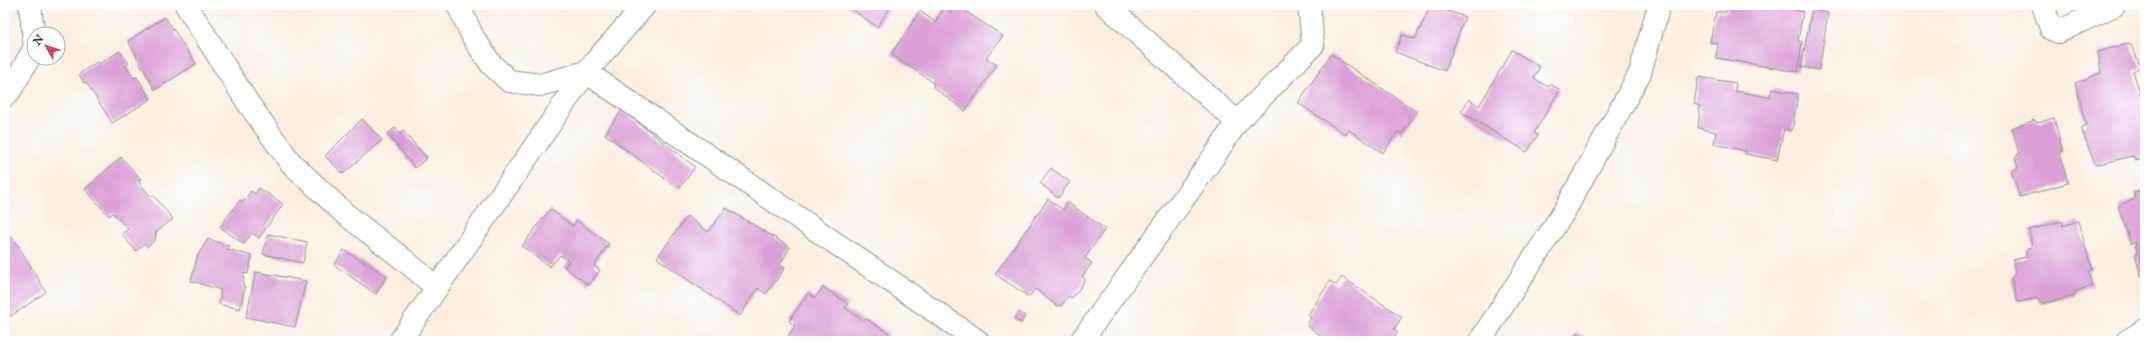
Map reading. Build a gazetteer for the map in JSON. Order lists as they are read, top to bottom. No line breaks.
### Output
{"north":"top left"}
